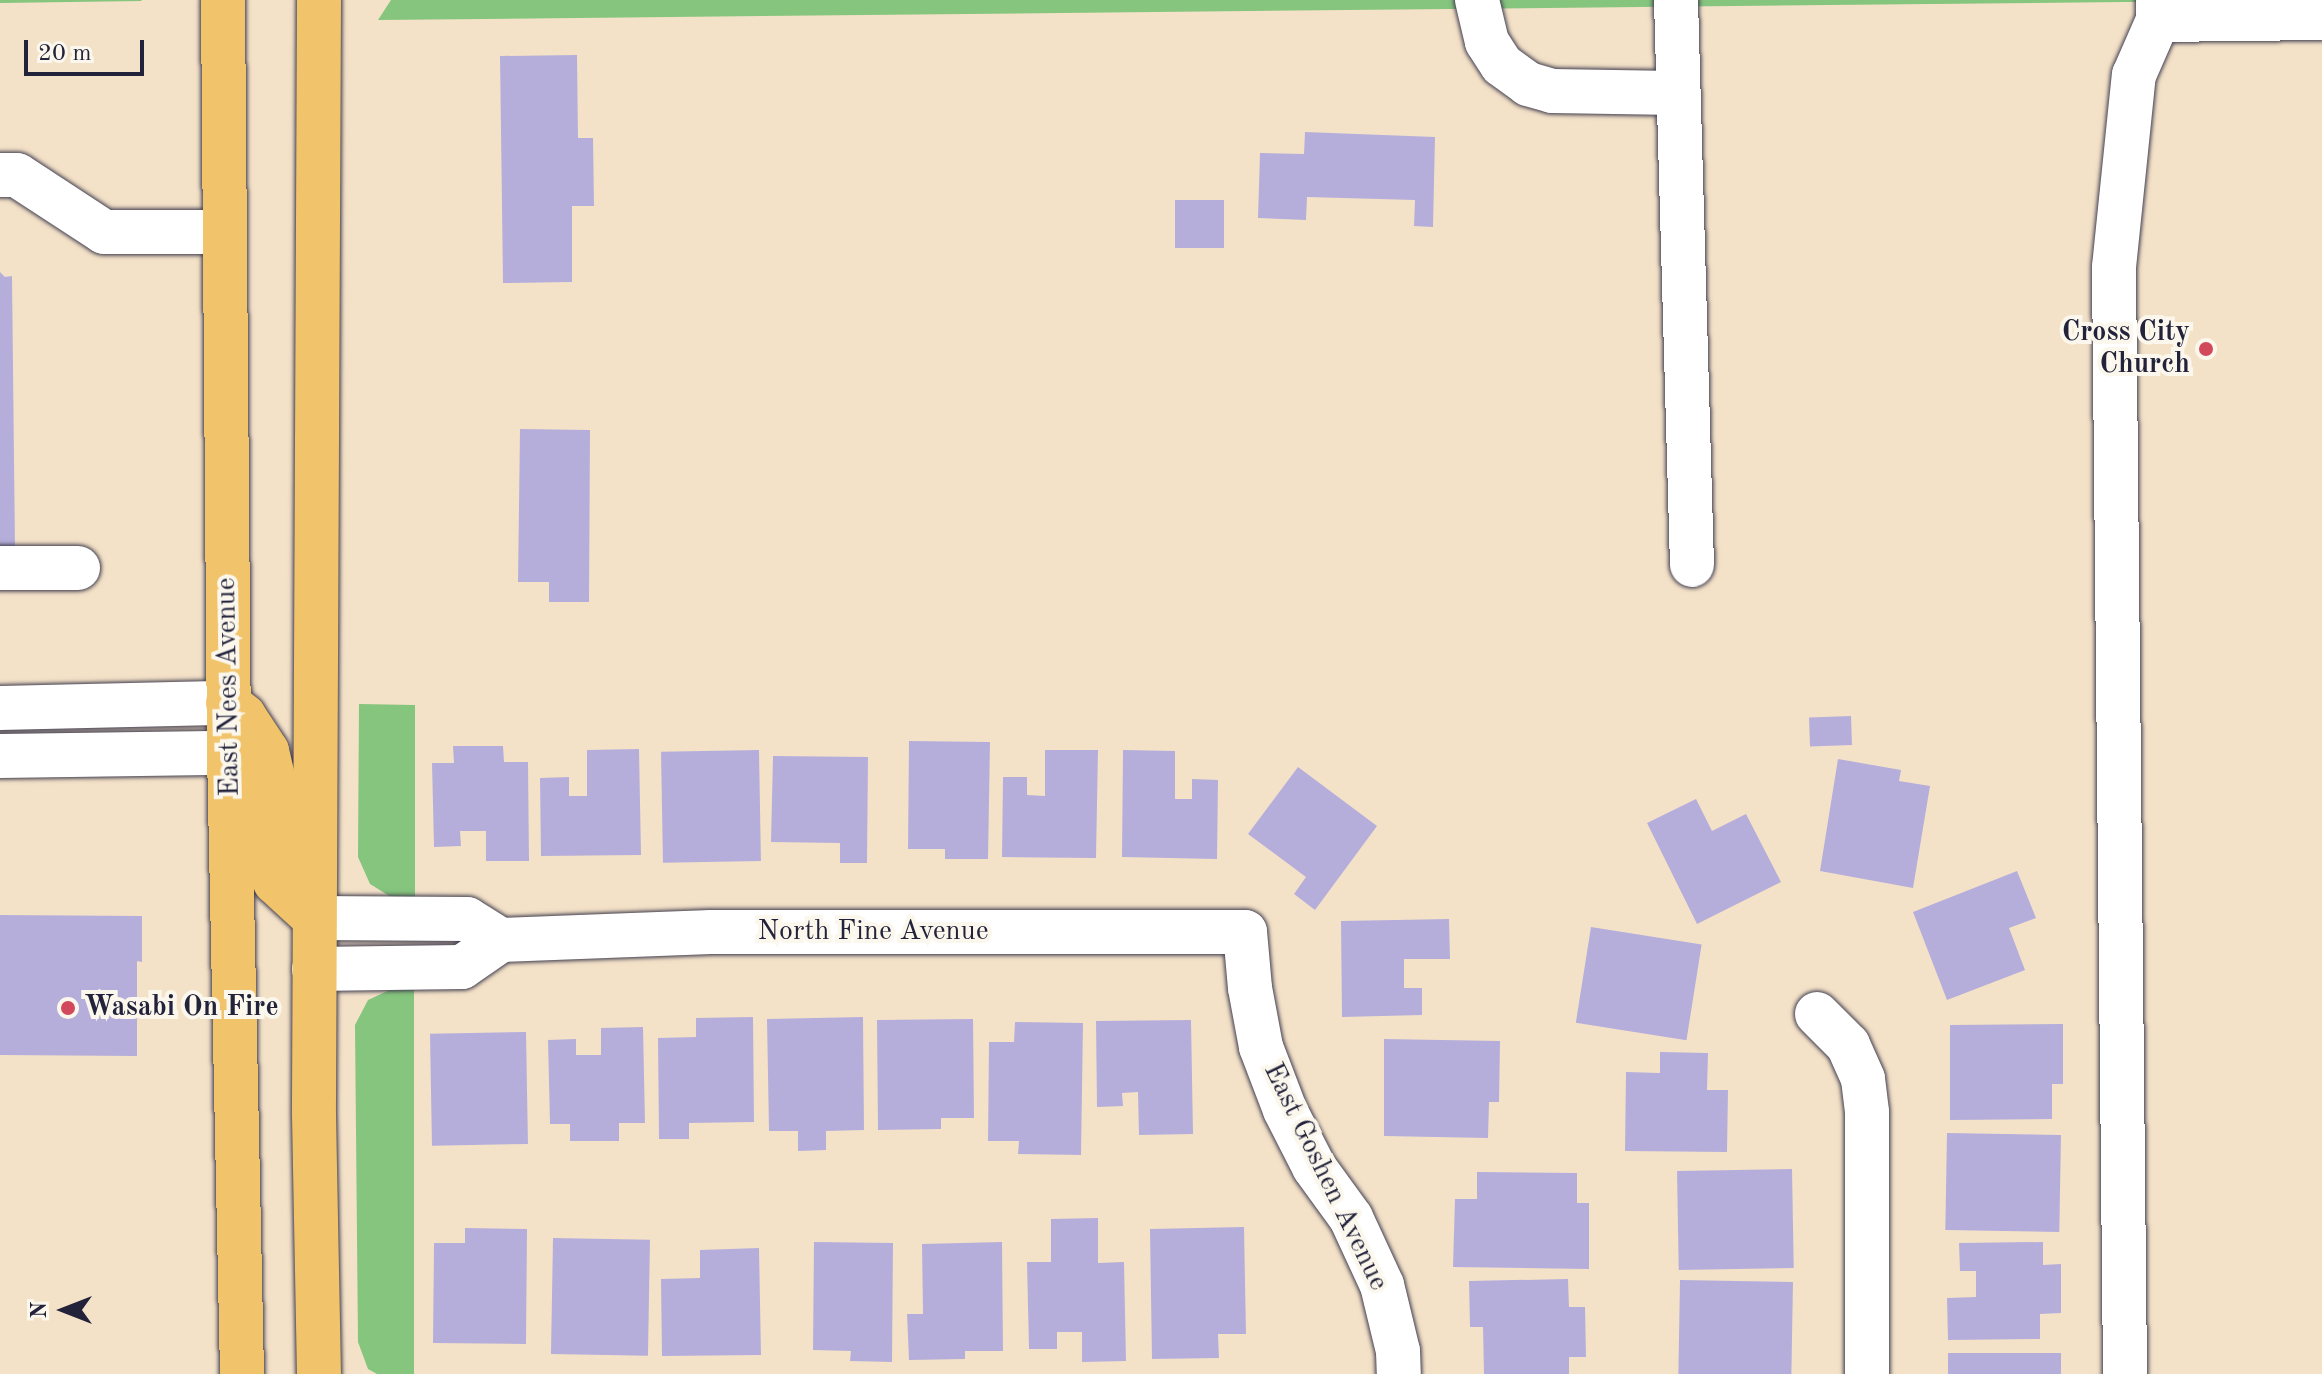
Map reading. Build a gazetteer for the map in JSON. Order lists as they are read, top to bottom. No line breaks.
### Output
{"streets":{"main road":["East Nees Avenue"],"street":["North Fine Avenue","East Goshen Avenue"]},"crossings":[["North Fine Avenue","East Goshen Avenue"]],"places":["Cross City Church","Wasabi On Fire"],"scale_bar":"20 m","north":"left"}
